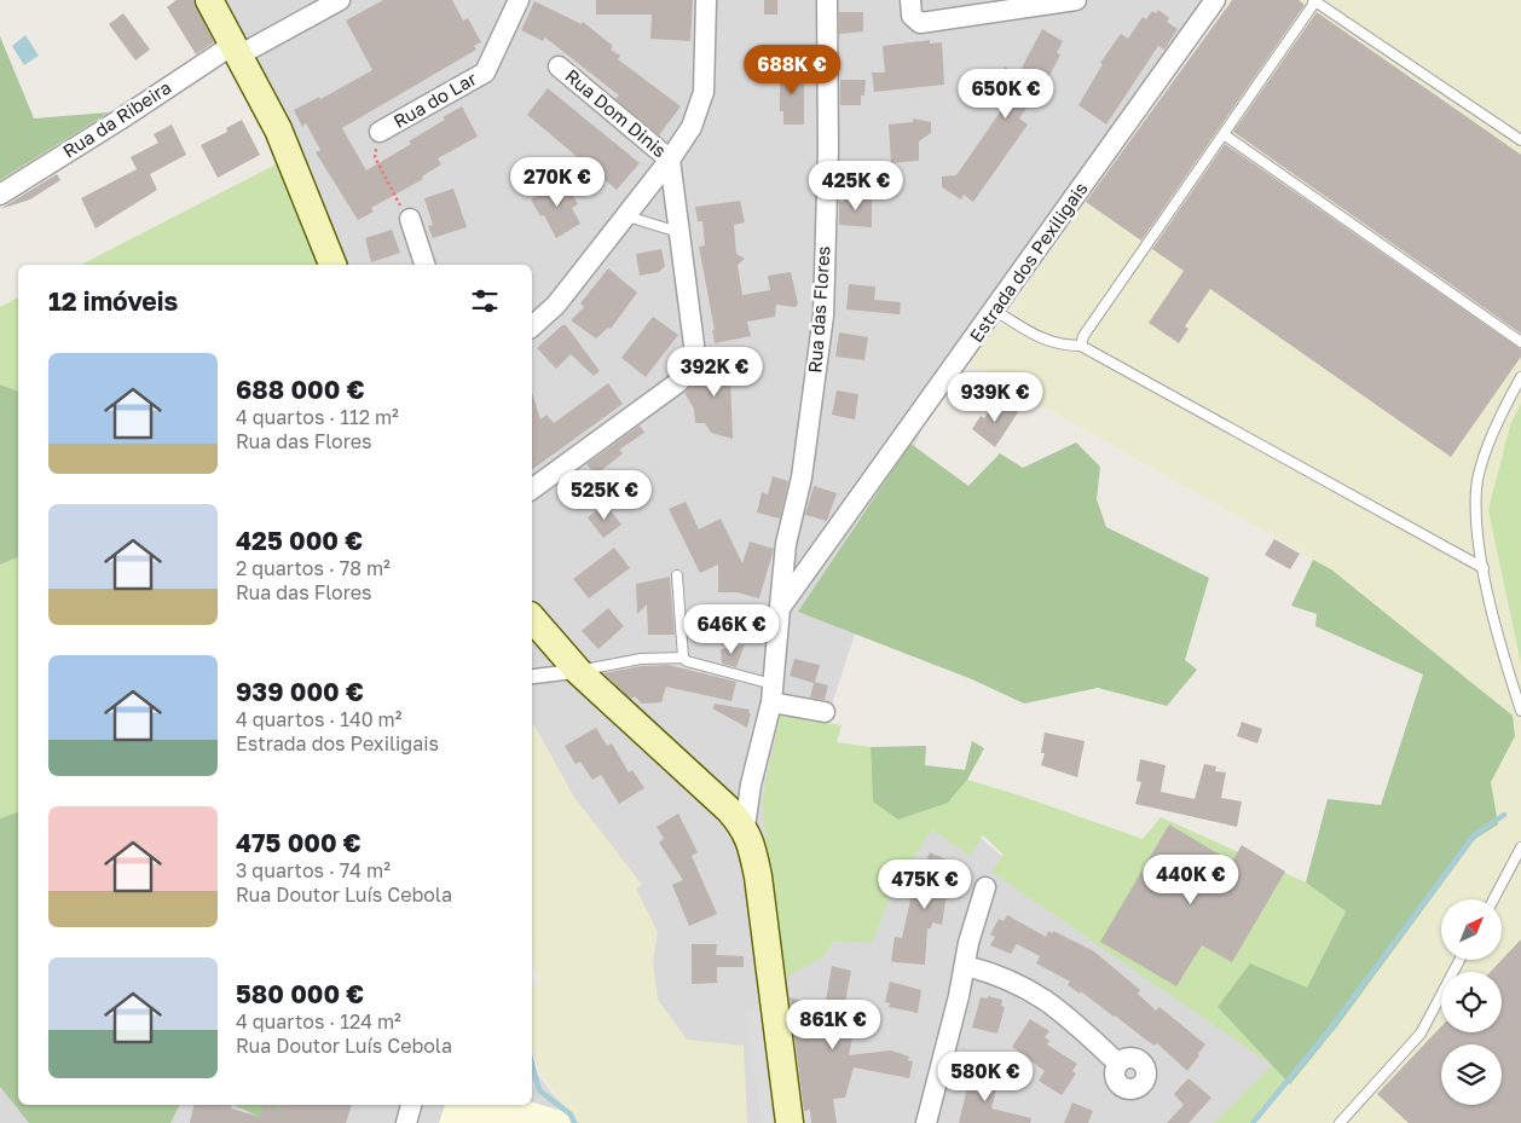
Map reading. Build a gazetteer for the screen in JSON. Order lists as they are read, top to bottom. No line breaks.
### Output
{"streets":{"street":["Rua do Lar","Rua Dom Dinis","Rua da Ribeira","Estrada dos Pexiligais","Rua das Flores"]},"crossings":[["Estrada dos Pexiligais","Rua das Flores"]],"north":"top right","page":{"price":["688K €","650K €","270K €","425K €","392K €","939K €","525K €","646K €","440K €","475K €","861K €","580K €"],"heading":"12 imóveis","list":[{"name":"688 000 €","note":"4 quartos · 112 m² · Rua das Flores"},{"name":"425 000 €","note":"2 quartos · 78 m² · Rua das Flores"},{"name":"939 000 €","note":"4 quartos · 140 m² · Estrada dos Pexiligais"},{"name":"475 000 €","note":"3 quartos · 74 m² · Rua Doutor Luís Cebola"},{"name":"580 000 €","note":"4 quartos · 124 m² · Rua Doutor Luís Cebola"}]}}
